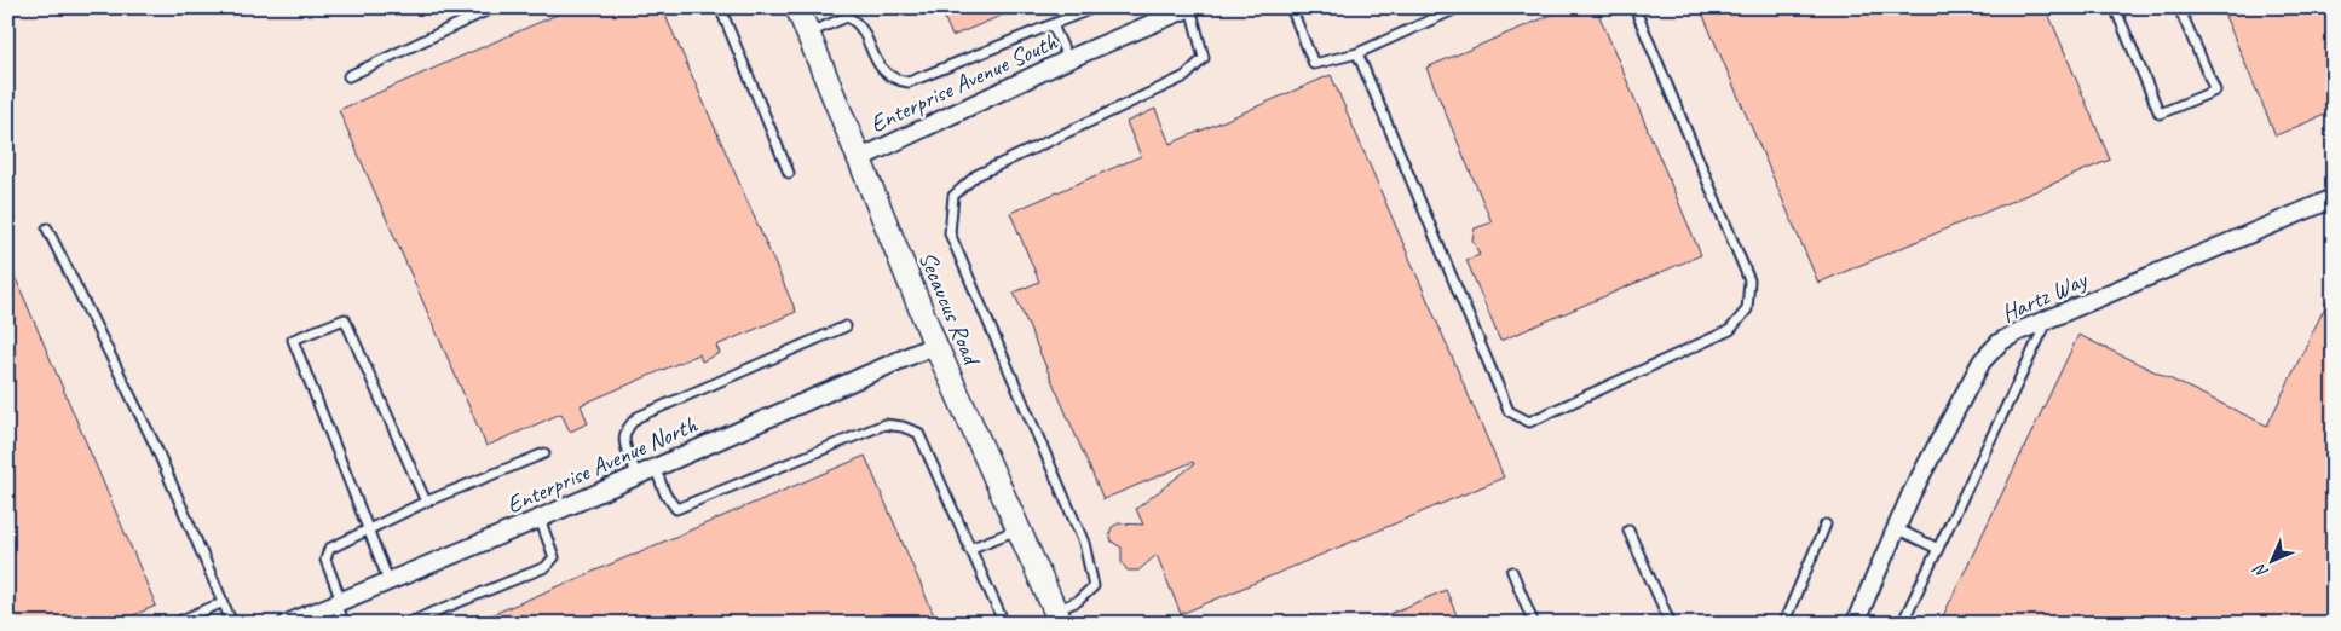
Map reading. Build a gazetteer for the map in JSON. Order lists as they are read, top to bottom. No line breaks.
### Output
{"streets":{"main road":["Secaucus Road"],"street":["Enterprise Avenue South","Hartz Way","Enterprise Avenue North"]},"crossings":[["Enterprise Avenue South","Secaucus Road"],["Secaucus Road","Enterprise Avenue North"]],"north":"bottom left"}
